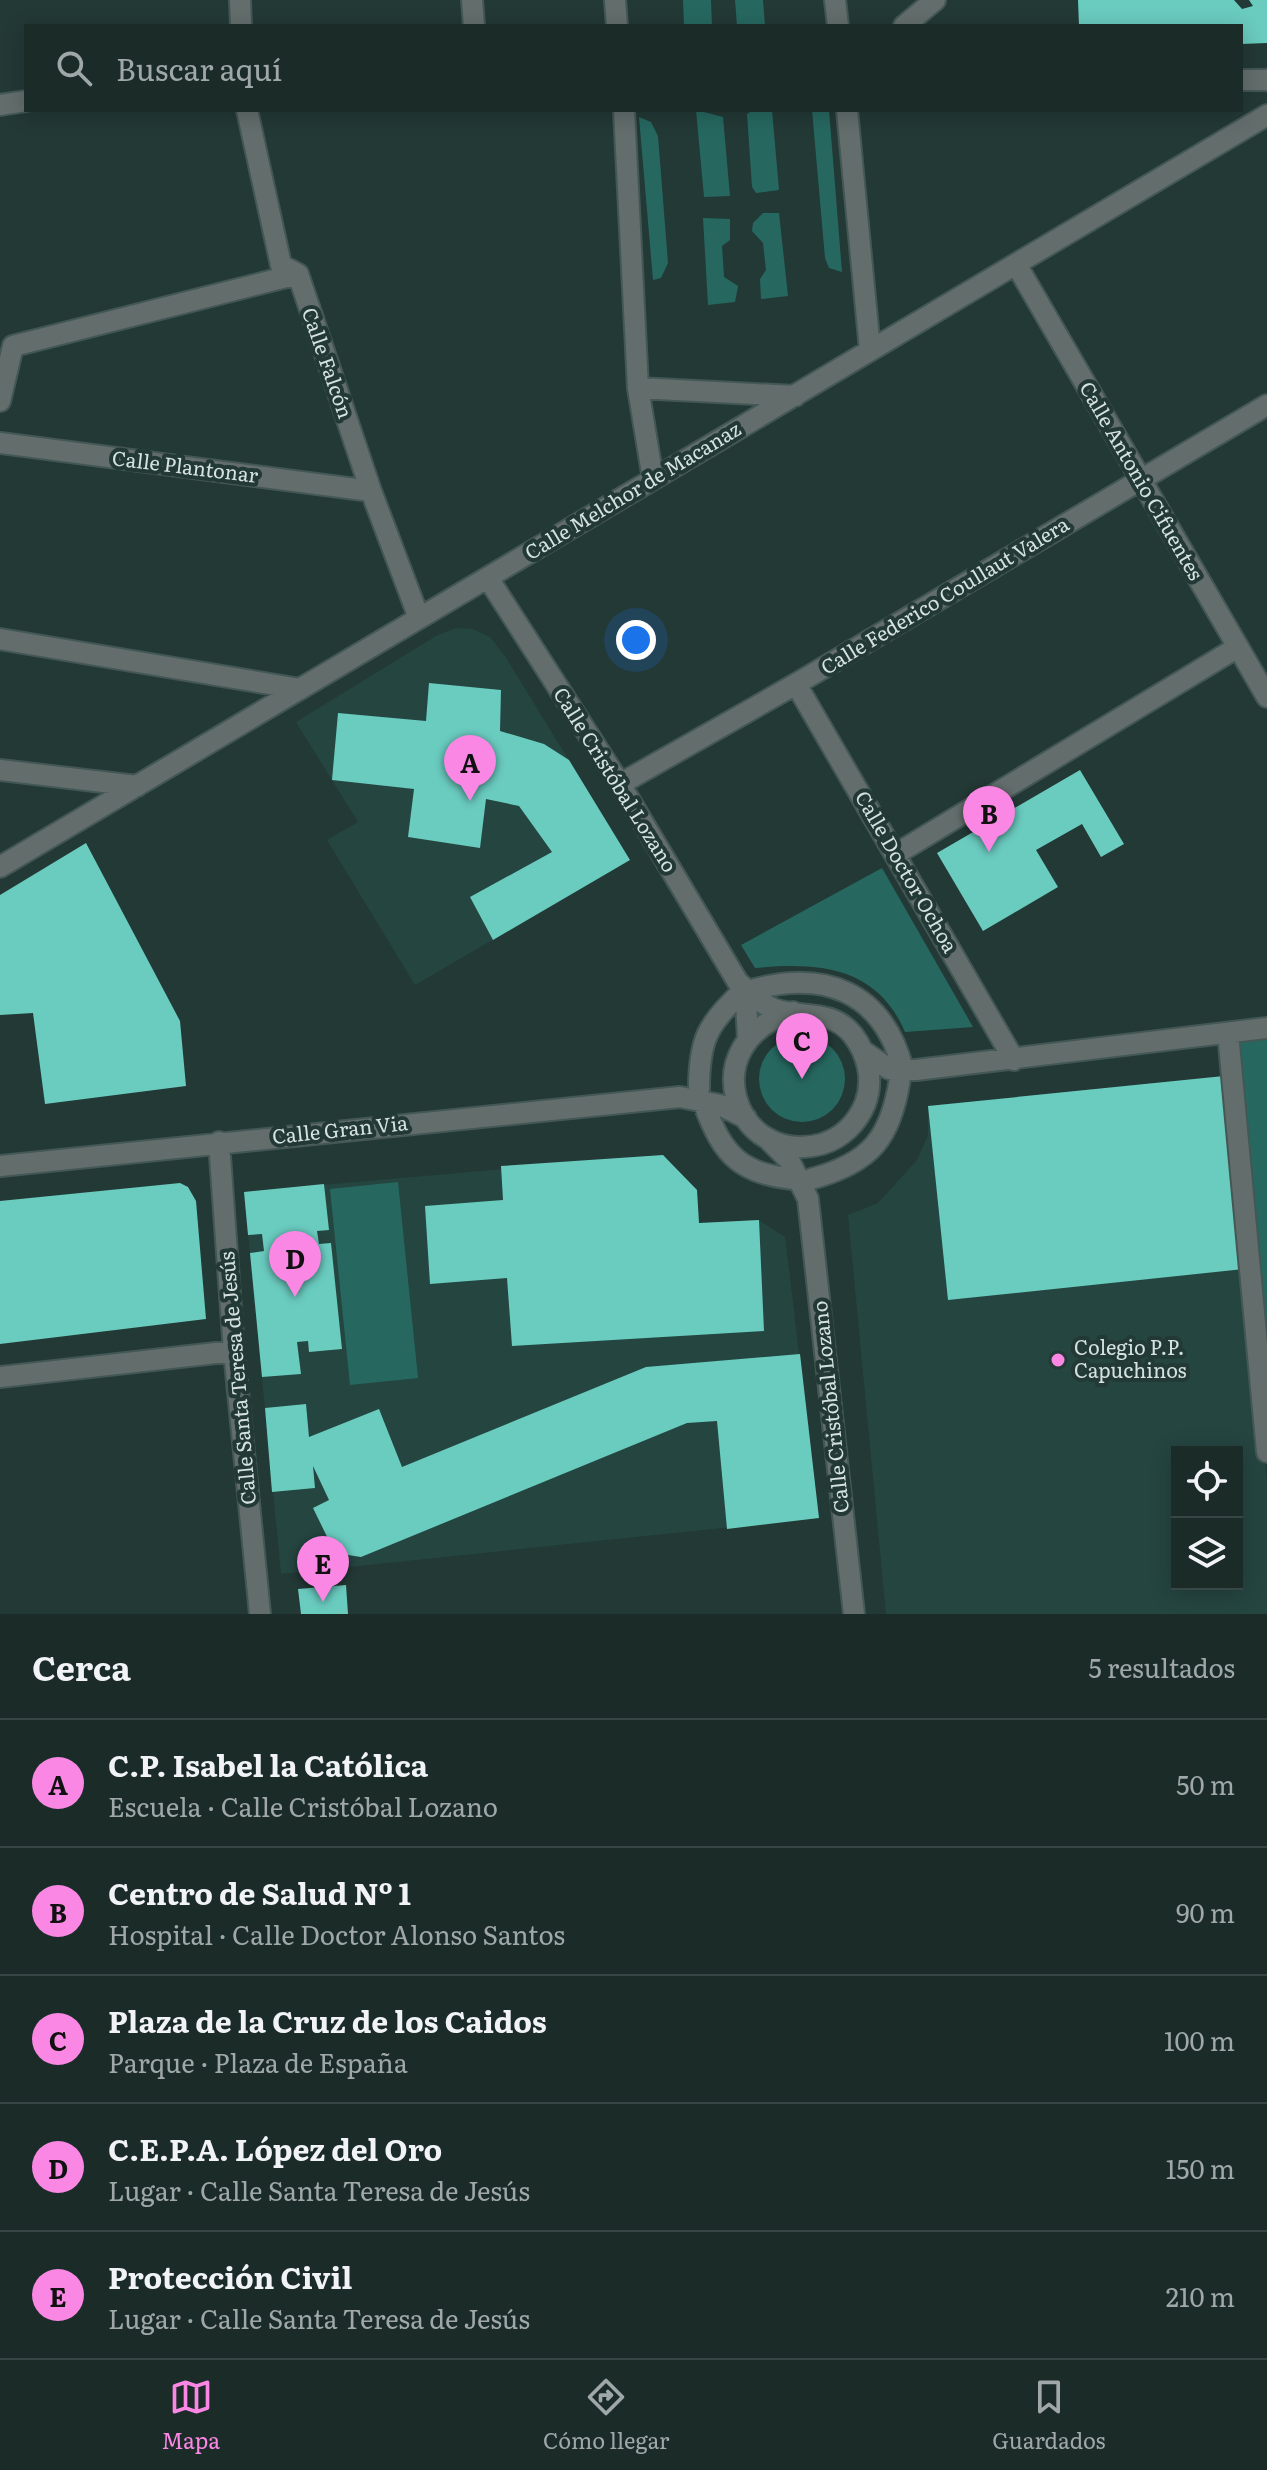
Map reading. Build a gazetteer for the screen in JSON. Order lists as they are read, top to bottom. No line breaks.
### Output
{"streets":{"street":["Calle Falcón","Calle Plantonar","Calle Antonio Cifuentes","Calle Melchor de Macanaz","Calle Federico Coullaut Valera","Calle Cristóbal Lozano","Calle Doctor Ochoa","Calle Gran Via","Calle Santa Teresa de Jesús"]},"crossings":[["Calle Falcón","Calle Plantonar"],["Calle Falcón","Calle Melchor de Macanaz"],["Calle Antonio Cifuentes","Calle Melchor de Macanaz"],["Calle Antonio Cifuentes","Calle Federico Coullaut Valera"],["Calle Melchor de Macanaz","Calle Cristóbal Lozano"],["Calle Federico Coullaut Valera","Calle Cristóbal Lozano"],["Calle Federico Coullaut Valera","Calle Doctor Ochoa"],["Calle Gran Via","Calle Santa Teresa de Jesús"]],"places":["Colegio P.P. Capuchinos"],"page":{"search":"Buscar aquí","pins":["A","B","C","D","E"],"heading":["Cerca","5 resultados"],"list":[{"mark":"A","name":"C.P. Isabel la Católica","note":"Escuela · Calle Cristóbal Lozano","value":"50 m"},{"mark":"B","name":"Centro de Salud Nº 1","note":"Hospital · Calle Doctor Alonso Santos","value":"90 m"},{"mark":"C","name":"Plaza de la Cruz de los Caidos","note":"Parque · Plaza de España","value":"100 m"},{"mark":"D","name":"C.E.P.A. López del Oro","note":"Lugar · Calle Santa Teresa de Jesús","value":"150 m"},{"mark":"E","name":"Protección Civil","note":"Lugar · Calle Santa Teresa de Jesús","value":"210 m"}],"nav":["Mapa","Cómo llegar","Guardados"]}}
